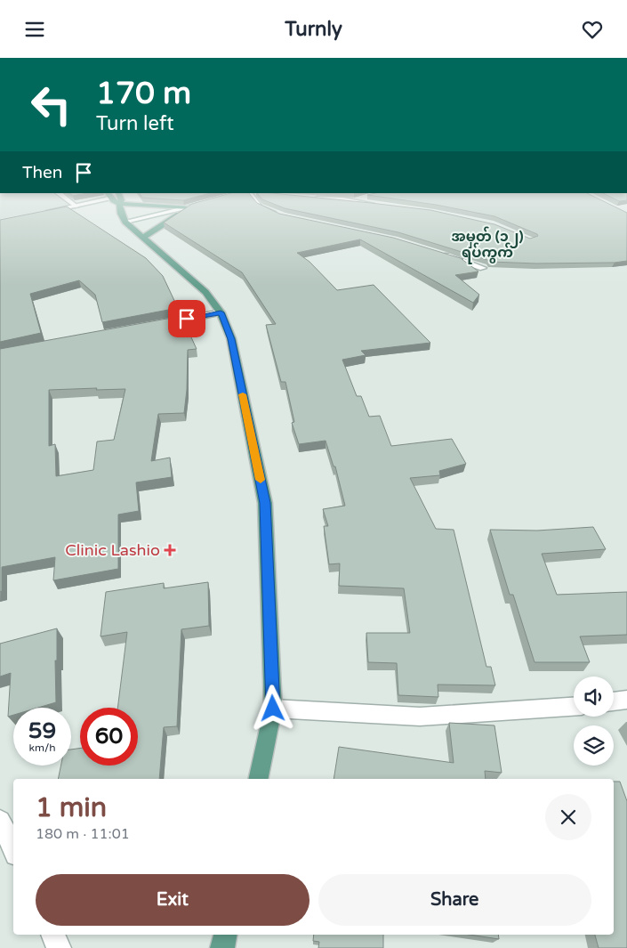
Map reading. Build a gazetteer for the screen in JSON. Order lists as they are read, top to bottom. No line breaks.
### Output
{"districts":["အမှတ် (၁၂) ရပ်ကွက်"],"places":{"health":["Clinic Lashio"]},"page":{"header":"Turnly","turn":["170 m","Turn left"],"then":"Then","speed":"59 km/h","limit":"60","heading":["1 min","180 m · 11:01"],"buttons":["Exit","Share"]}}
